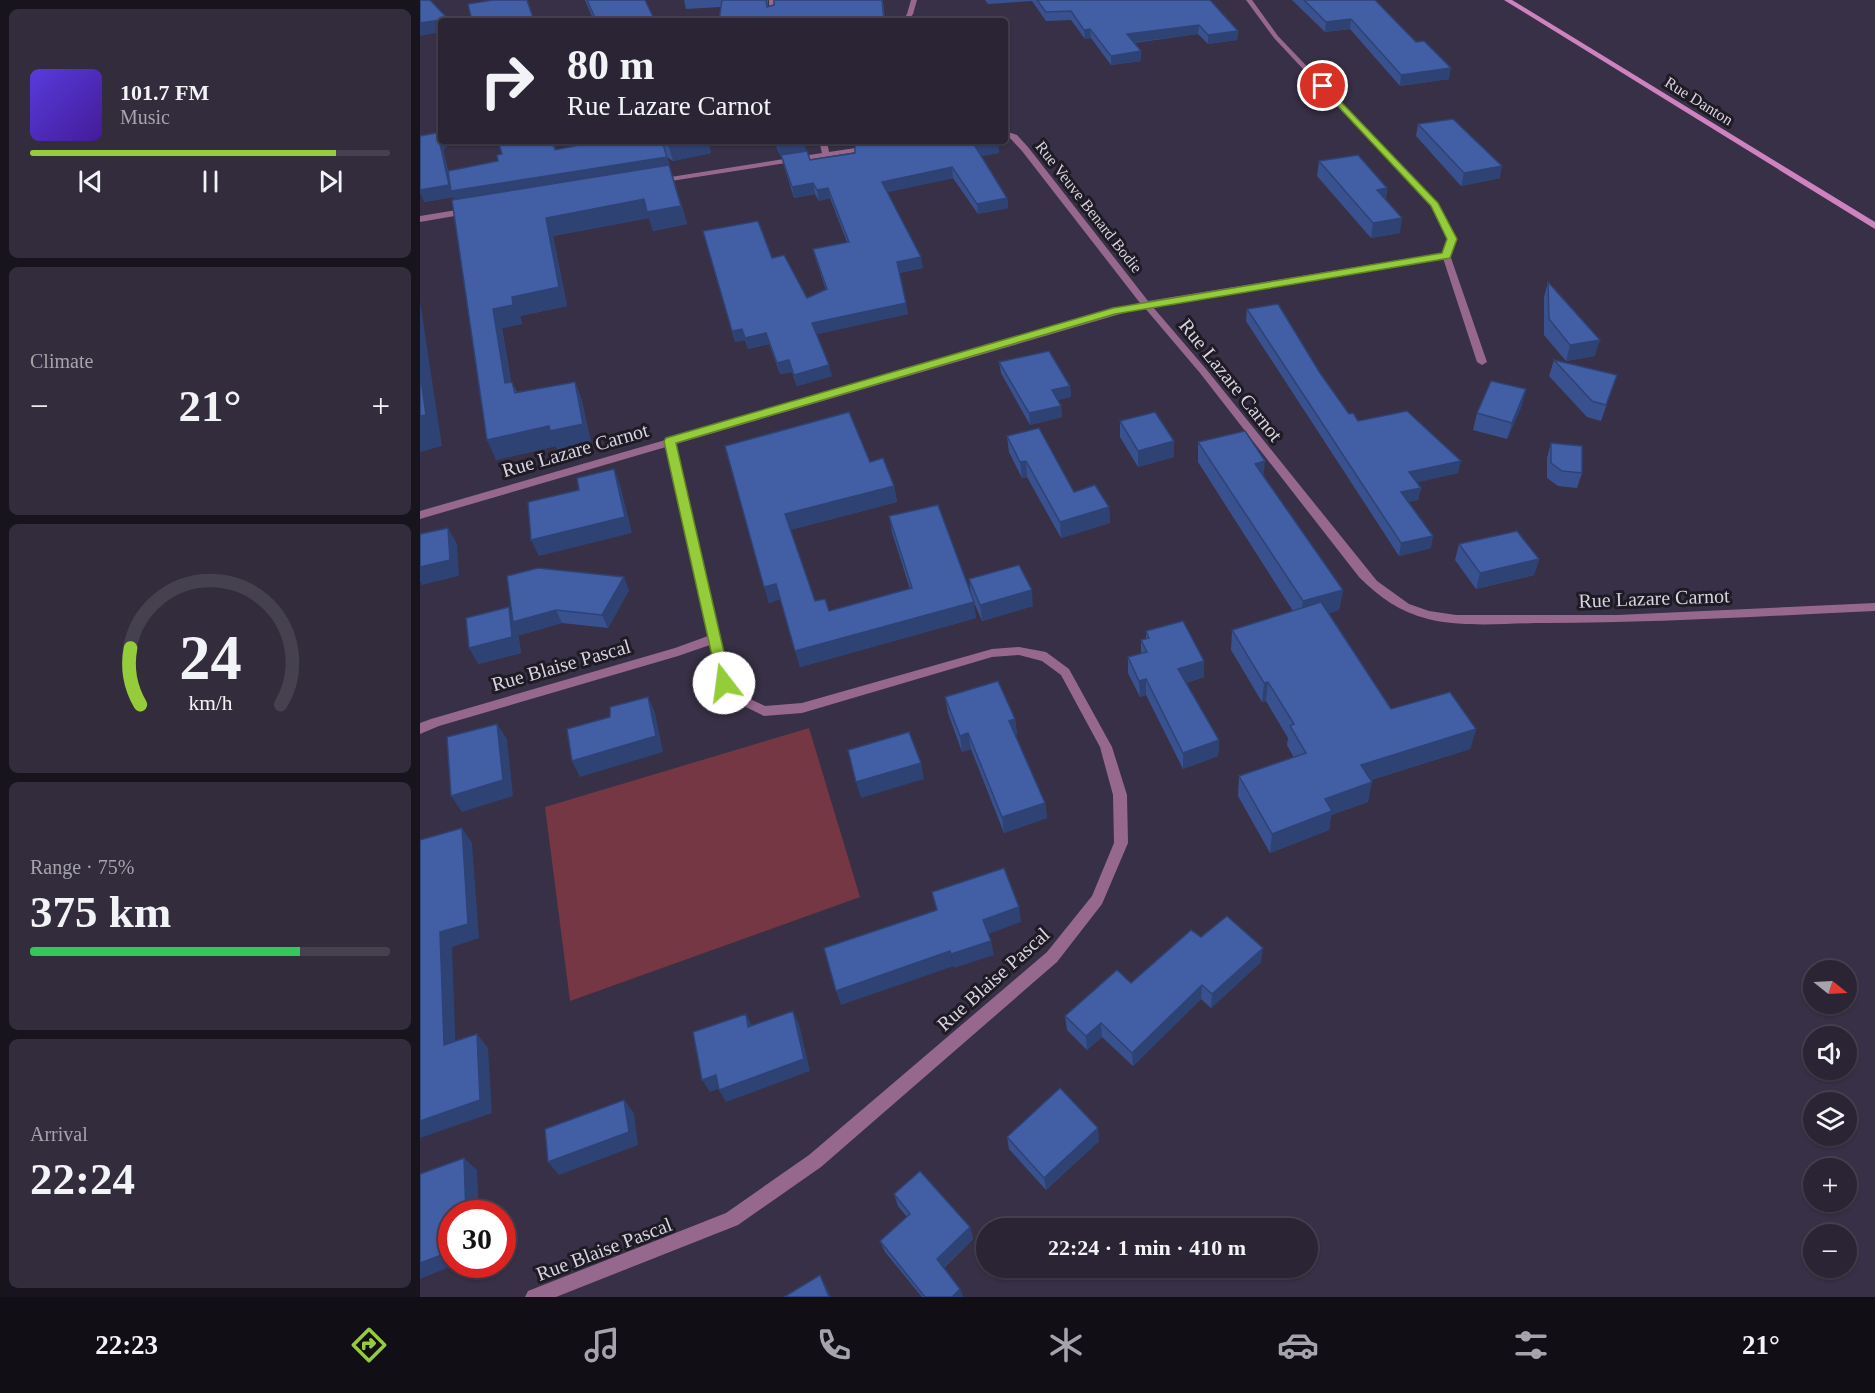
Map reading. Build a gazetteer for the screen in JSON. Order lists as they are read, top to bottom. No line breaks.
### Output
{"streets":{"street":["Rue Danton","Rue Veuve Benard Bodie","Rue Lazare Carnot","Rue Blaise Pascal"]},"crossings":[["Rue Veuve Benard Bodie","Rue Lazare Carnot"],["Rue Lazare Carnot","Rue Blaise Pascal"]],"north":"right","page":{"turn":["80 m","Rue Lazare Carnot"],"song":["101.7 FM","Music"],"tile":["Climate",["Range · 75%","375 km"],["Arrival","22:24"]],"heat":["−","21°","+"],"map_buttons":["+","−"],"limit":"30","trip":"22:24 · 1 min · 410 m","tabs":["22:23","21°"],"gauge":["24","km/h"]}}
